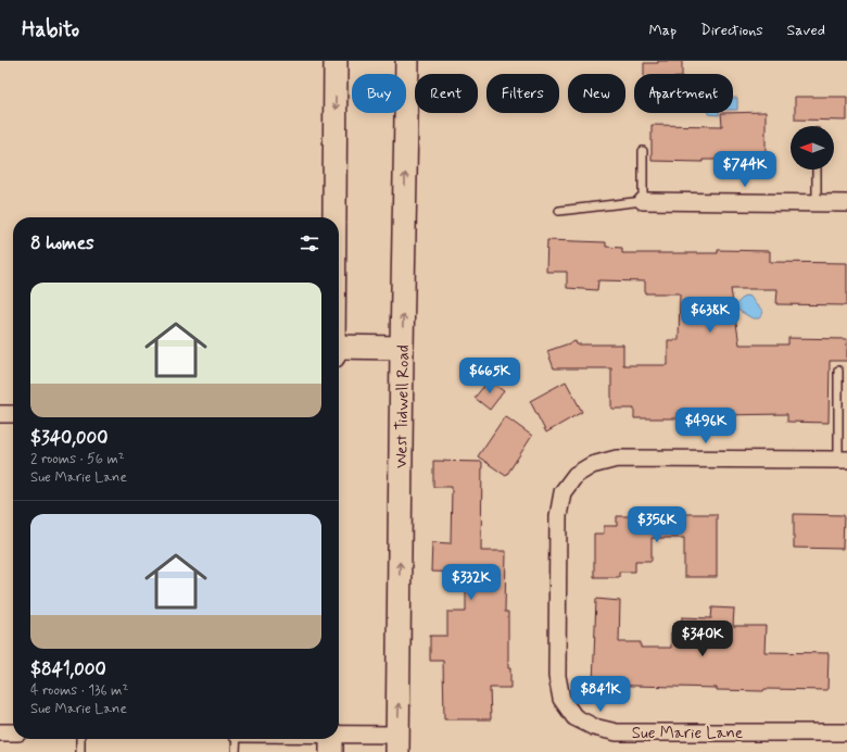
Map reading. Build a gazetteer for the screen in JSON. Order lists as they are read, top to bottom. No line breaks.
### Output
{"streets":{"main road":["West Tidwell Road"],"street":["Sue Marie Lane"]},"one_way":["West Tidwell Road"],"north":"left","page":{"header":"Habito","nav":["Map","Directions","Saved"],"chip":["Buy","Rent","Filters","New","Apartment"],"price":["$744K","$638K","$665K","$496K","$356K","$332K","$340K","$841K"],"heading":"8 homes","list":[{"name":"$340,000","note":"2 rooms · 56 m² · Sue Marie Lane"},{"name":"$841,000","note":"4 rooms · 136 m² · Sue Marie Lane"}]}}
